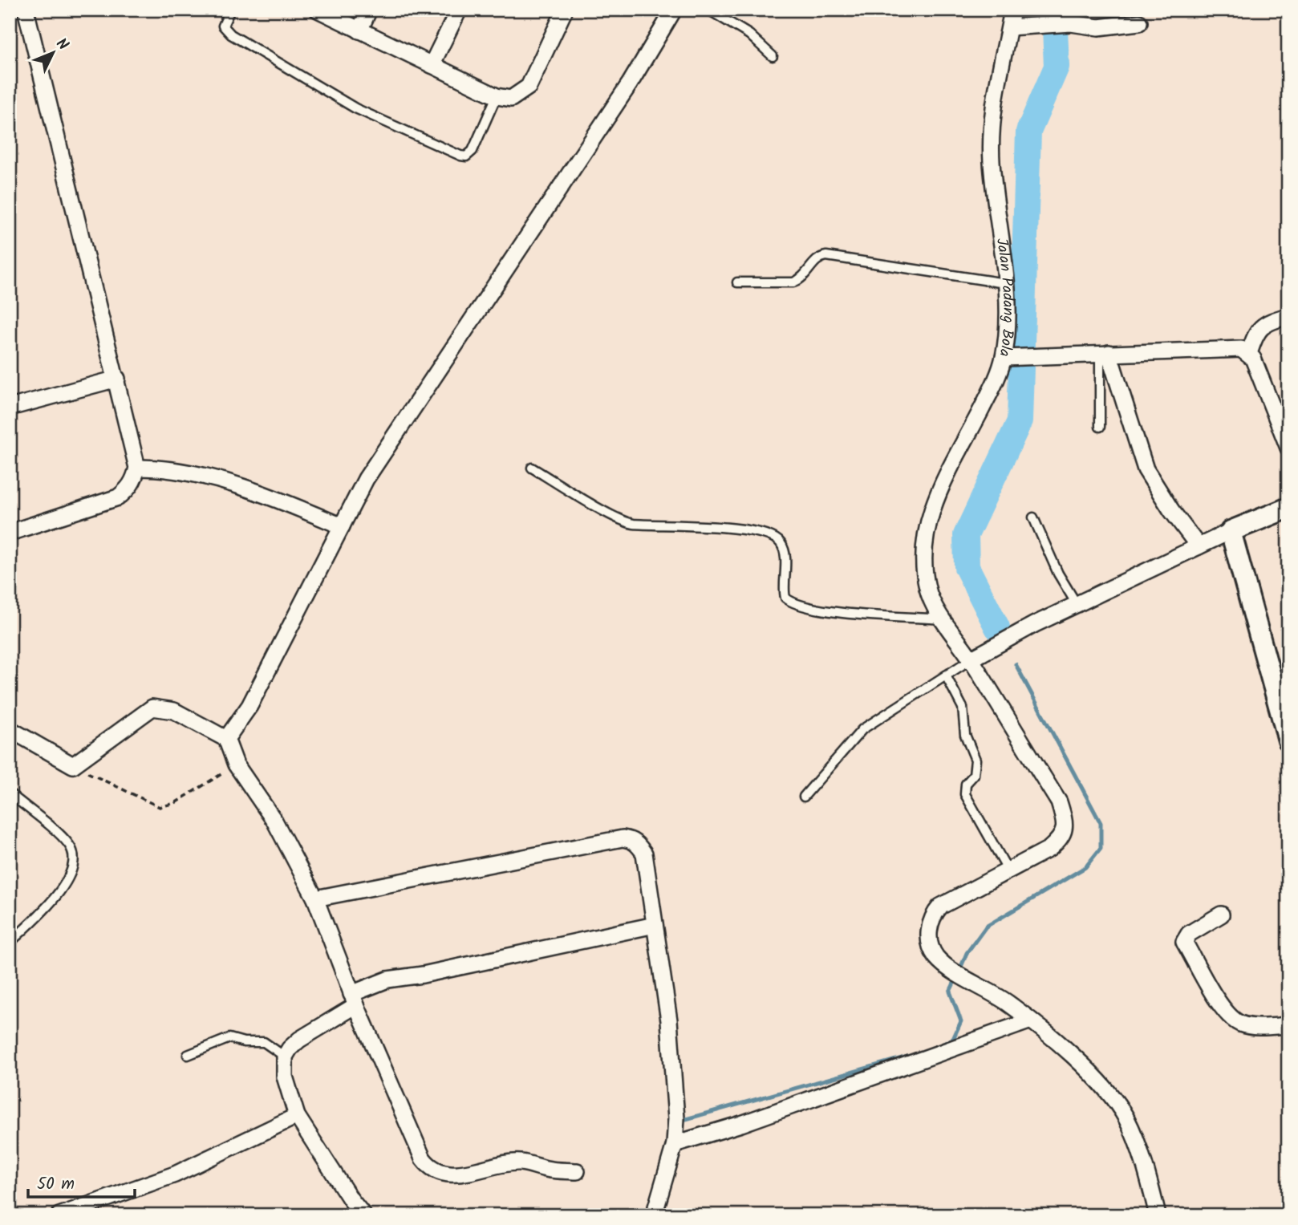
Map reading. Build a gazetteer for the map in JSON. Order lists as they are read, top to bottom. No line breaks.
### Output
{"streets":{"street":["Jalan Padang Bola"]},"scale_bar":"50 m","north":"top right"}
